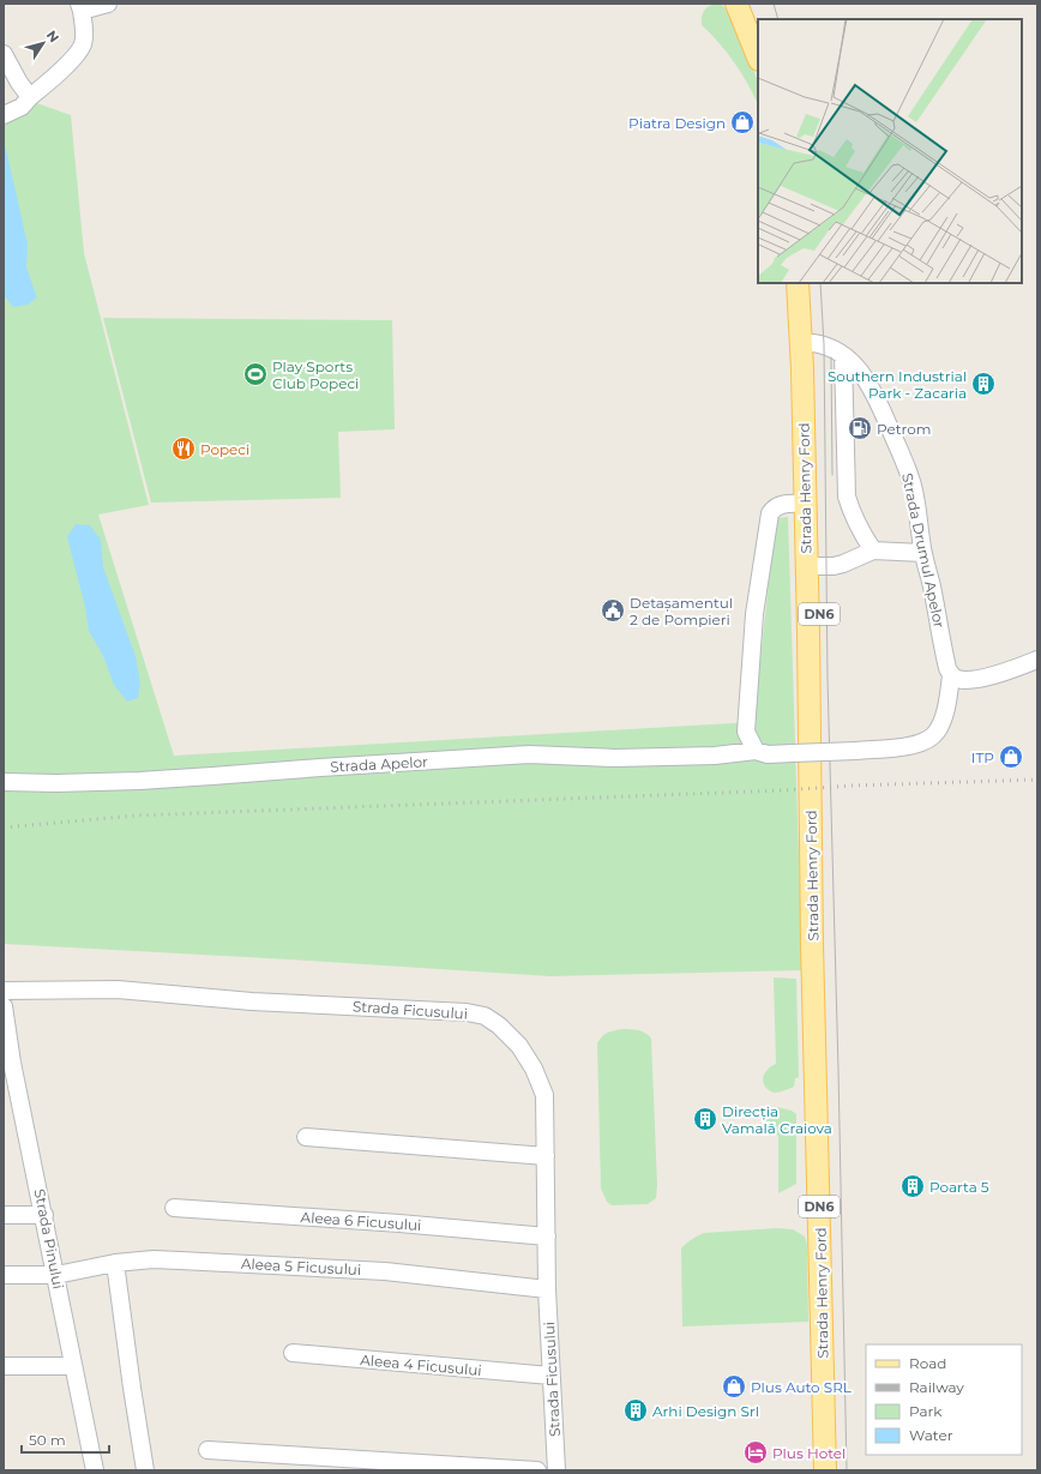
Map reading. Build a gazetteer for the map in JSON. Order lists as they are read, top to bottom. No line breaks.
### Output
{"streets":{"main road":["Strada Henry Ford","DN6"],"street":["Strada Drumul Apelor","Strada Apelor","Strada Ficusului","Aleea 6 Ficusului","Strada Pinului","Aleea 5 Ficusului","Aleea 4 Ficusului"]},"crossings":[["Strada Henry Ford","Strada Drumul Apelor"],["Strada Drumul Apelor","Strada Apelor"],["Strada Ficusului","Aleea 6 Ficusului"],["Strada Ficusului","Aleea 5 Ficusului"],["Strada Ficusului","Aleea 4 Ficusului"],["Strada Pinului","Aleea 5 Ficusului"]],"places":{"shop":["Piatra Design","ITP","Plus Auto SRL"],"sports":["Play Sports Club Popeci"],"building":["Southern Industrial Park - Zacaria","Direcția Vamală Craiova","Poarta 5","Arhi Design Srl"],"fuel station":["Petrom"],"restaurant":["Popeci"],"public building":["Detașamentul 2 de Pompieri"],"hotel":["Plus Hotel"]},"legend":["Road","Railway","Park","Water"],"scale_bar":"50 m","north":"top right"}
